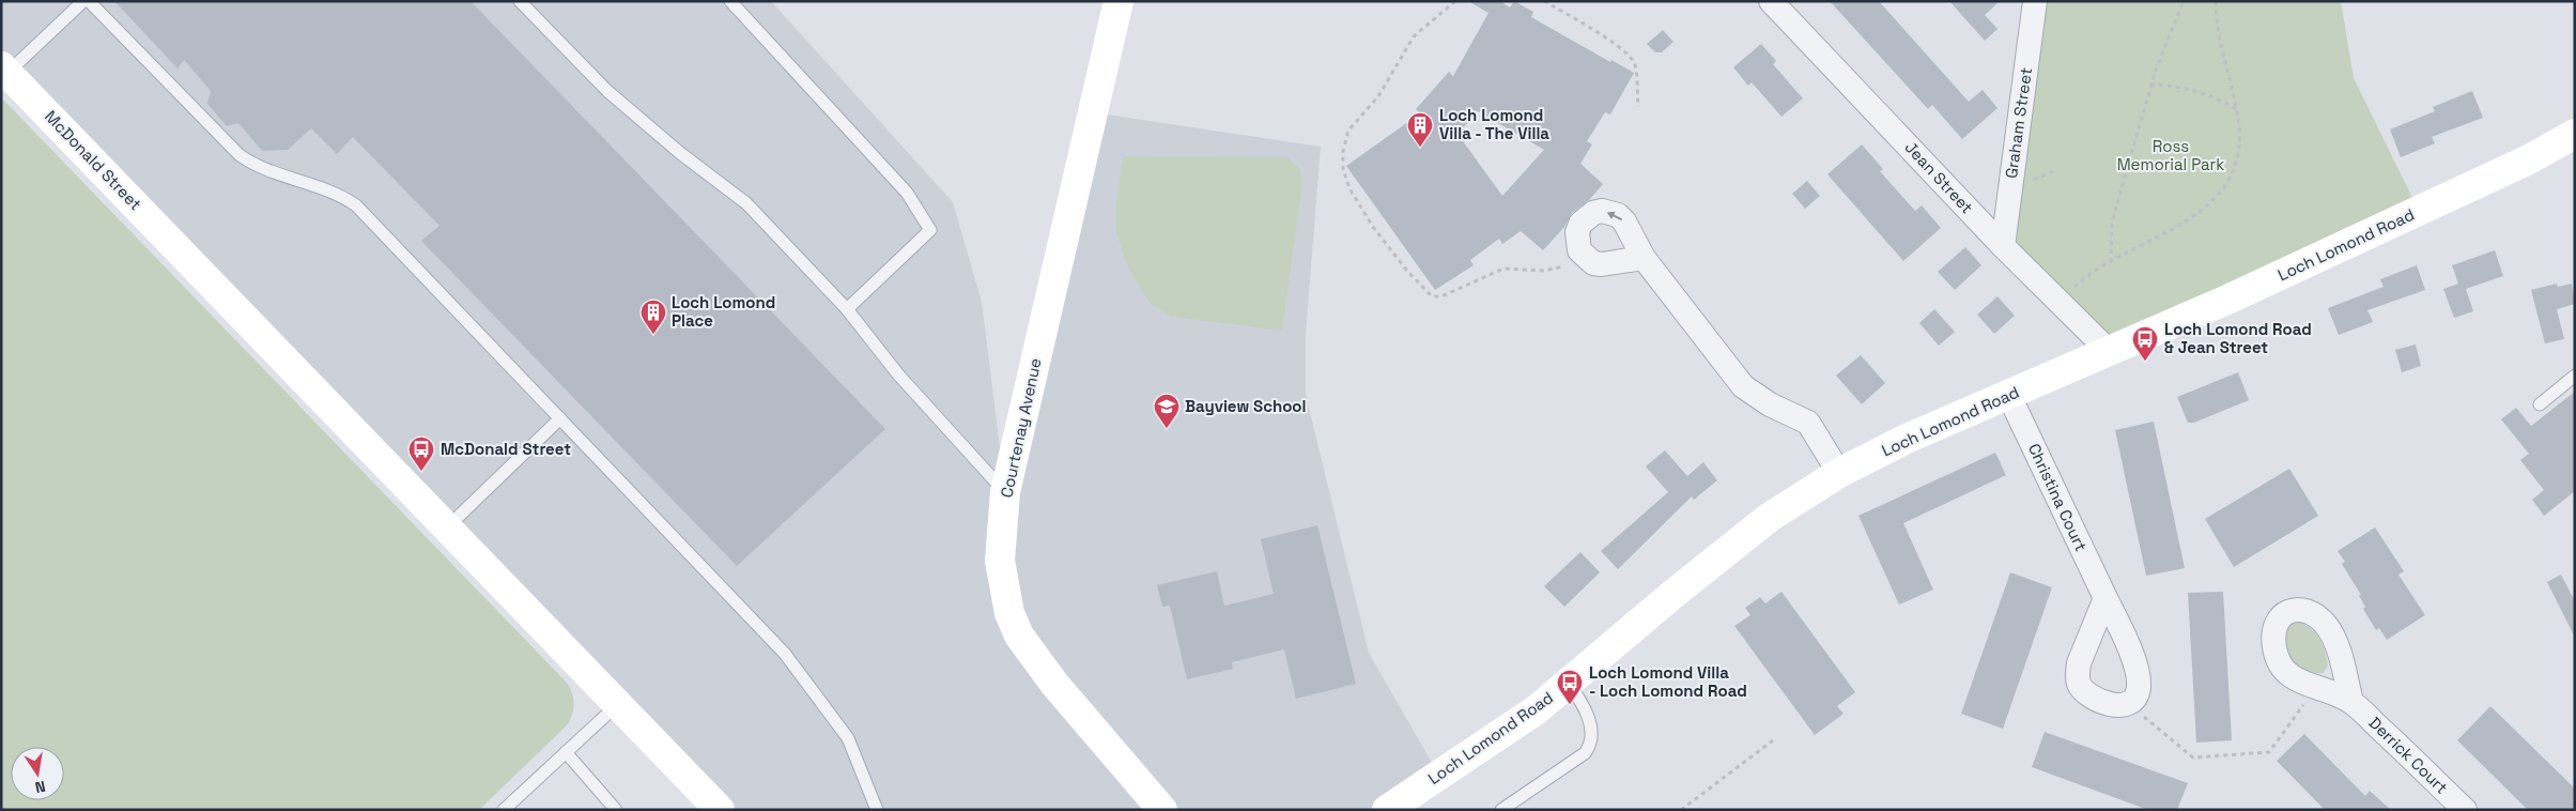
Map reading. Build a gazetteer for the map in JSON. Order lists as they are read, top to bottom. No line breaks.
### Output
{"streets":{"street":["Graham Street","McDonald Street","Jean Street","Loch Lomond Road","Courtenay Avenue","Christina Court","Derrick Court"]},"crossings":[["Graham Street","Jean Street"],["Jean Street","Loch Lomond Road"],["Loch Lomond Road","Christina Court"]],"parks":["Ross Memorial Park"],"places":{"building":["Loch Lomond Villa - The Villa","Loch Lomond Place"],"bus stop":["Loch Lomond Road & Jean Street","McDonald Street","Loch Lomond Villa - Loch Lomond Road"],"school or university":["Bayview School"]},"north":"bottom"}
